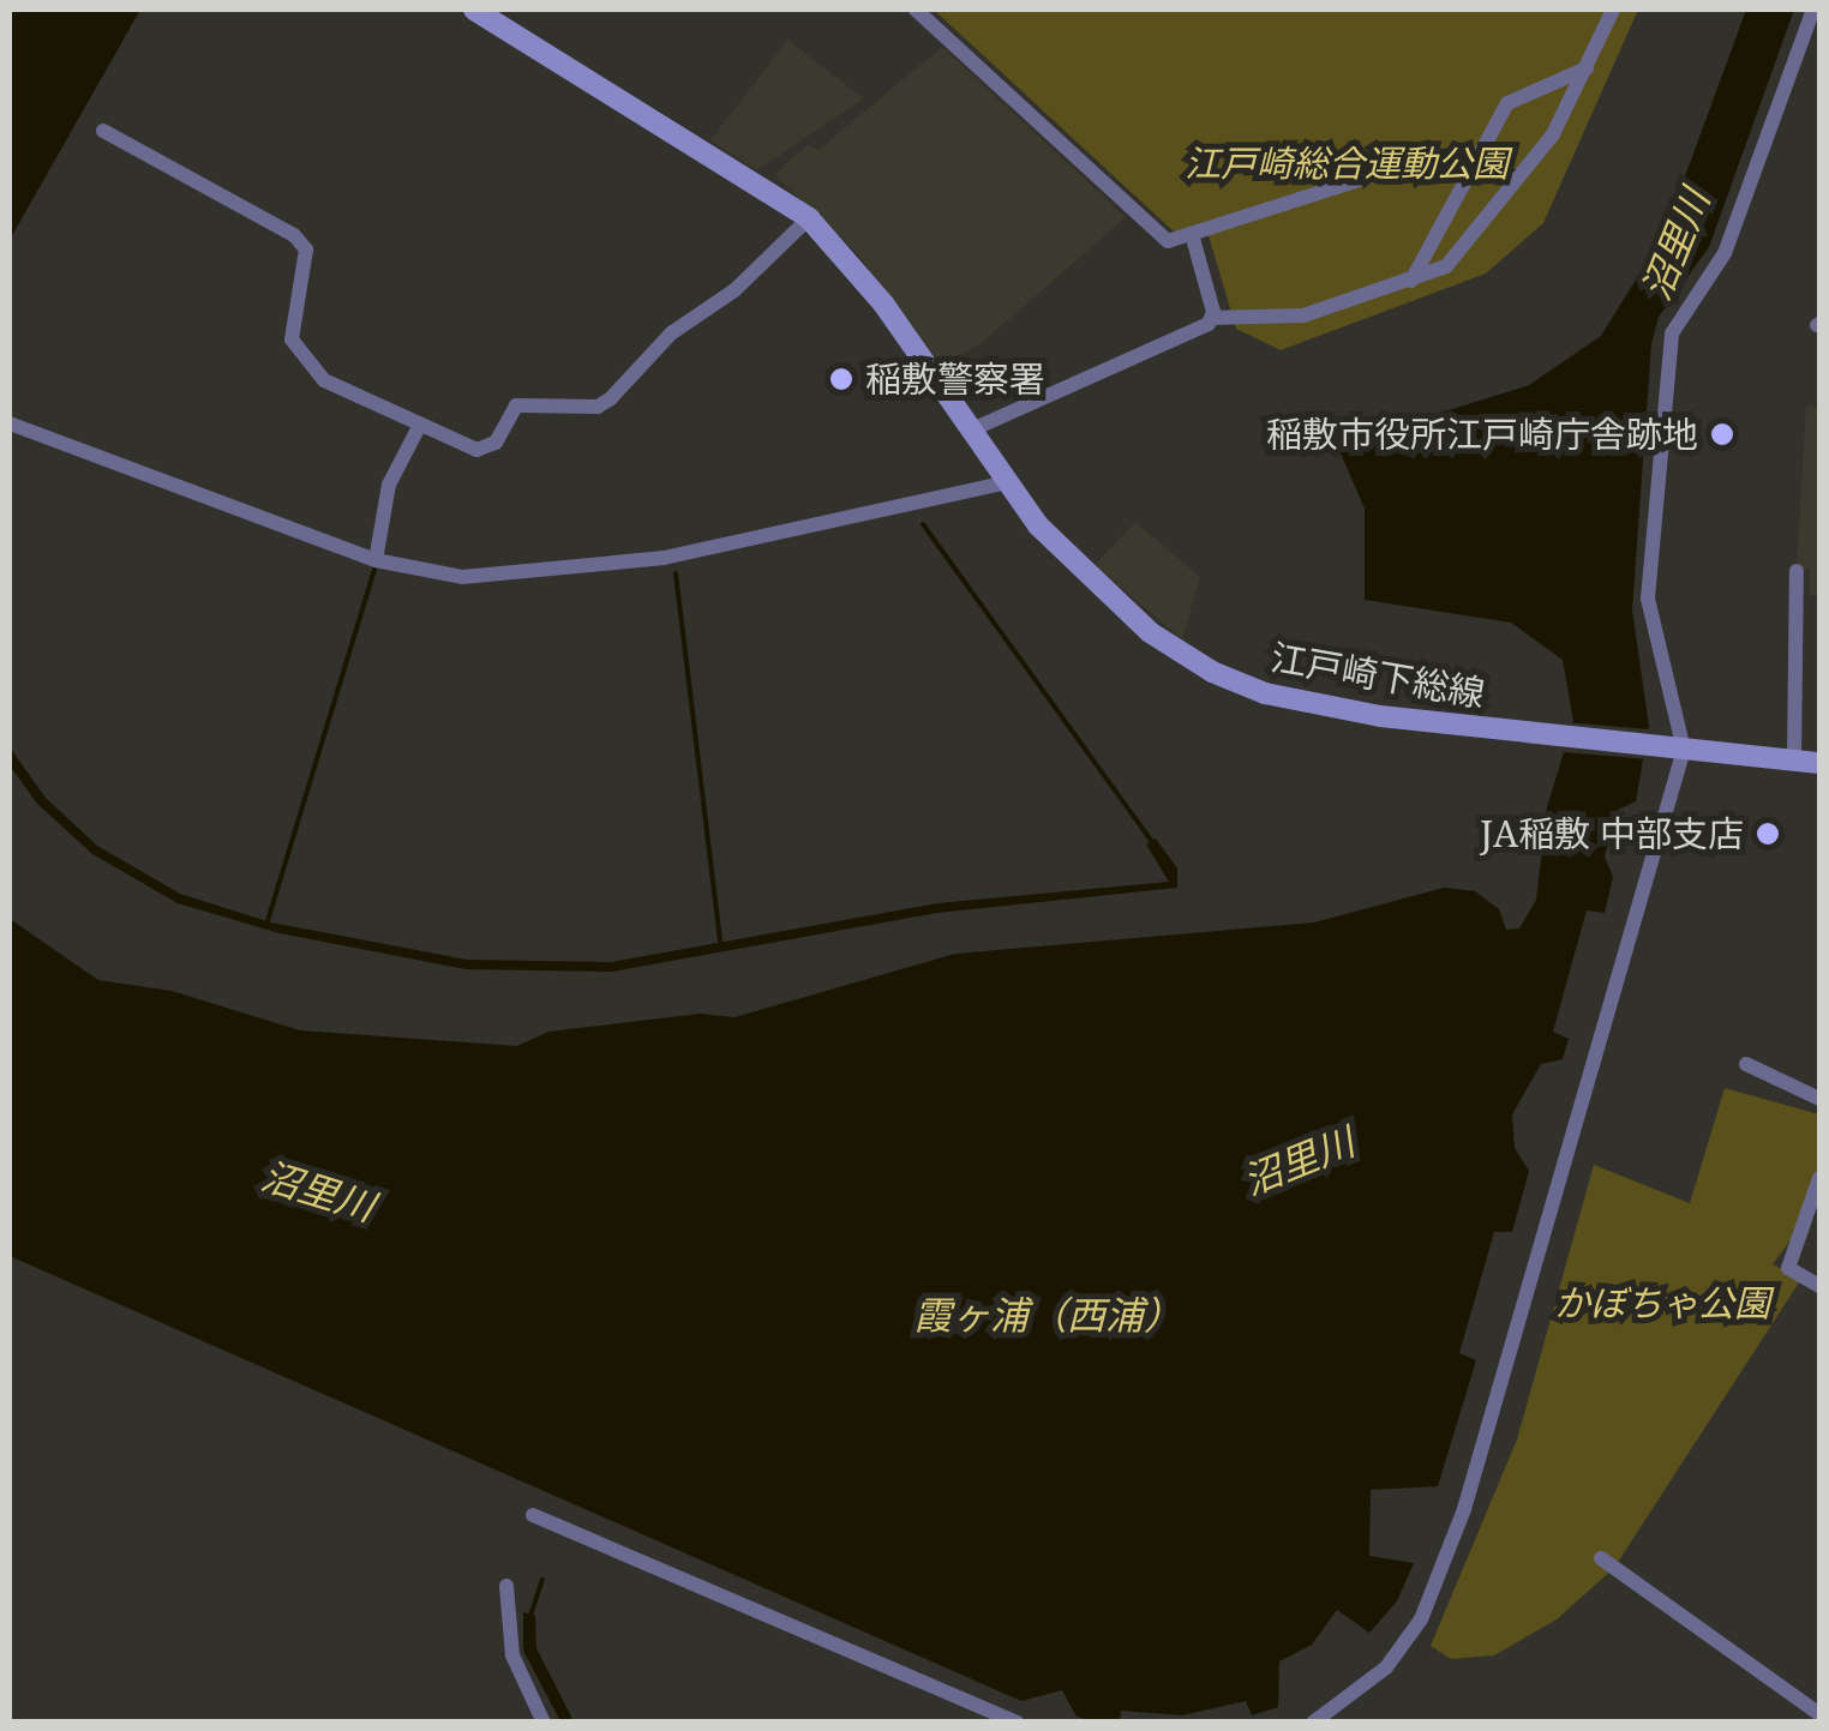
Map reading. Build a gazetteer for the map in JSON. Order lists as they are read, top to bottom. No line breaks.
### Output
{"streets":{"main road":["江戸崎下総線"]},"water":["沼里川","霞ヶ浦（西浦）"],"parks":["江戸崎総合運動公園","かぼちゃ公園"],"places":["稲敷警察署","稲敷市役所江戸崎庁舎跡地","JA稲敷 中部支店"]}
